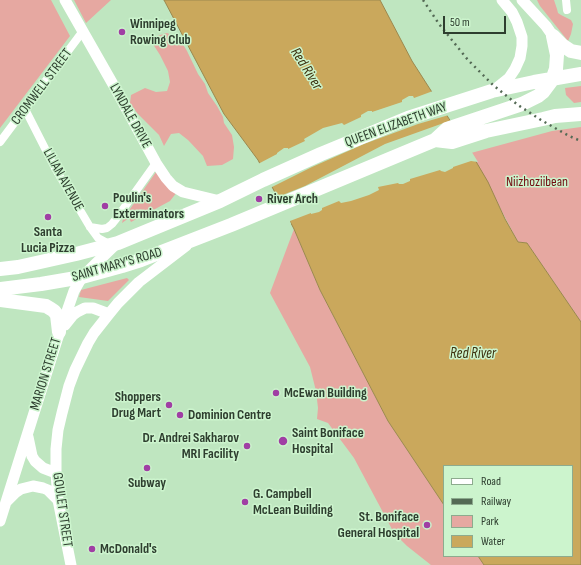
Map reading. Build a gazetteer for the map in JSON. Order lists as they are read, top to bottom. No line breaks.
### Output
{"streets":{"highway":["QUEEN ELIZABETH WAY","SAINT MARY'S ROAD"],"main road":["LYNDALE DRIVE","MARION STREET","GOULET STREET"],"street":["CROMWELL STREET","LILIAN AVENUE"]},"crossings":[["CROMWELL STREET","LYNDALE DRIVE"],["CROMWELL STREET","LILIAN AVENUE"],["LYNDALE DRIVE","QUEEN ELIZABETH WAY"],["LYNDALE DRIVE","SAINT MARY'S ROAD"],["QUEEN ELIZABETH WAY","SAINT MARY'S ROAD"],["LILIAN AVENUE","SAINT MARY'S ROAD"],["LILIAN AVENUE","MARION STREET"],["SAINT MARY'S ROAD","MARION STREET"],["SAINT MARY'S ROAD","GOULET STREET"]],"water":["Red River"],"parks":["Niizhoziibean"],"places":["Winnipeg Rowing Club","River Arch","Poulin's Exterminators","Santa Lucia Pizza","McEwan Building","Shoppers Drug Mart","Dominion Centre","Saint Boniface Hospital","Dr. Andrei Sakharov MRI Facility","Subway","G. Campbell McLean Building","St. Boniface General Hospital","McDonald's"],"legend":["Road","Railway","Park","Water"],"scale_bar":"50 m"}
